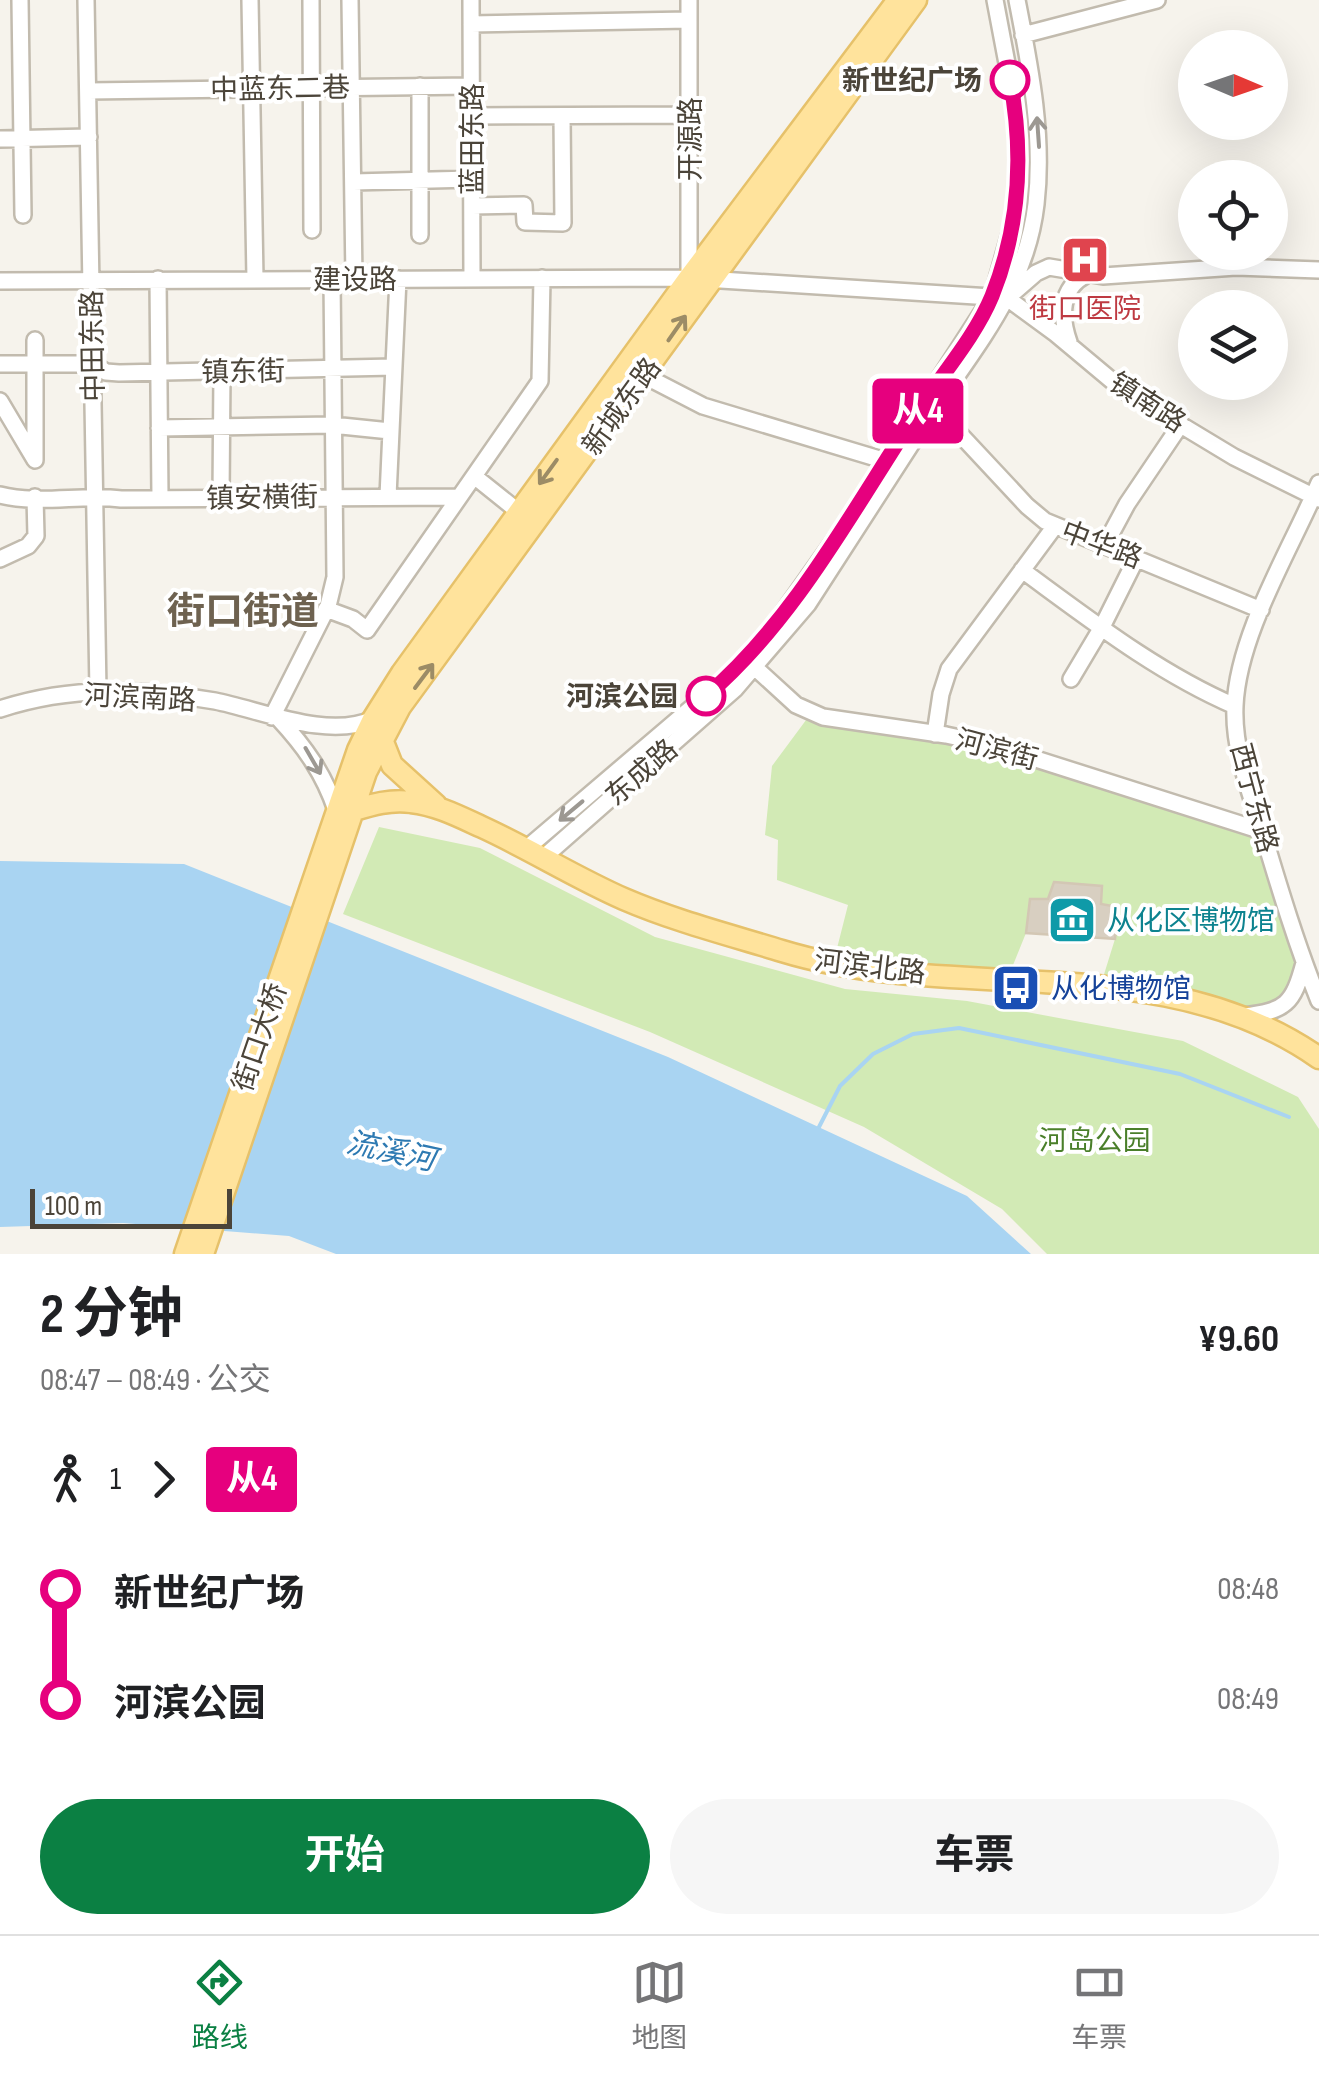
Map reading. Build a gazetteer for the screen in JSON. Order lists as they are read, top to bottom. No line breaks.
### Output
{"streets":{"main road":["新城东路","河滨北路","街口大桥"],"street":["中蓝东二巷","蓝田东路","开源路","建设路","中田东路","镇东街","镇南路","镇安横街","中华路","河滨南路","河滨街","东成路","西宁东路"]},"crossings":[["中蓝东二巷","蓝田东路"],["中蓝东二巷","中田东路"],["蓝田东路","建设路"],["开源路","建设路"],["开源路","新城东路"],["建设路","中田东路"],["建设路","镇南路"],["建设路","新城东路"],["建设路","镇安横街"],["建设路","东成路"],["中田东路","镇东街"],["中田东路","镇安横街"],["中田东路","河滨南路"],["镇东街","镇安横街"],["镇南路","东成路"],["镇南路","西宁东路"],["新城东路","河滨南路"],["新城东路","河滨北路"],["新城东路","街口大桥"],["中华路","东成路"],["中华路","西宁东路"],["河滨南路","河滨北路"],["河滨街","东成路"],["河滨街","西宁东路"],["东成路","河滨北路"],["河滨北路","街口大桥"]],"districts":["街口街道"],"water":["流溪河"],"parks":["河岛公园"],"places":{"other":["新世纪广场","河滨公园"],"hospital":["街口医院"],"museum":["从化区博物馆"],"bus stop":["从化博物馆"]},"lines":["bus line 从4"],"scale_bar":"100 m","north":"right","page":{"on_map":"从4","scale":"100 m","heading":["2 分钟","08:47 – 08:49 · 公交","¥9.60"],"legs":["1","从4"],"list":[{"name":"新世纪广场","value":"08:48"},{"name":"河滨公园","value":"08:49"}],"buttons":["开始","车票"],"tabs":["路线","地图","车票"]}}
